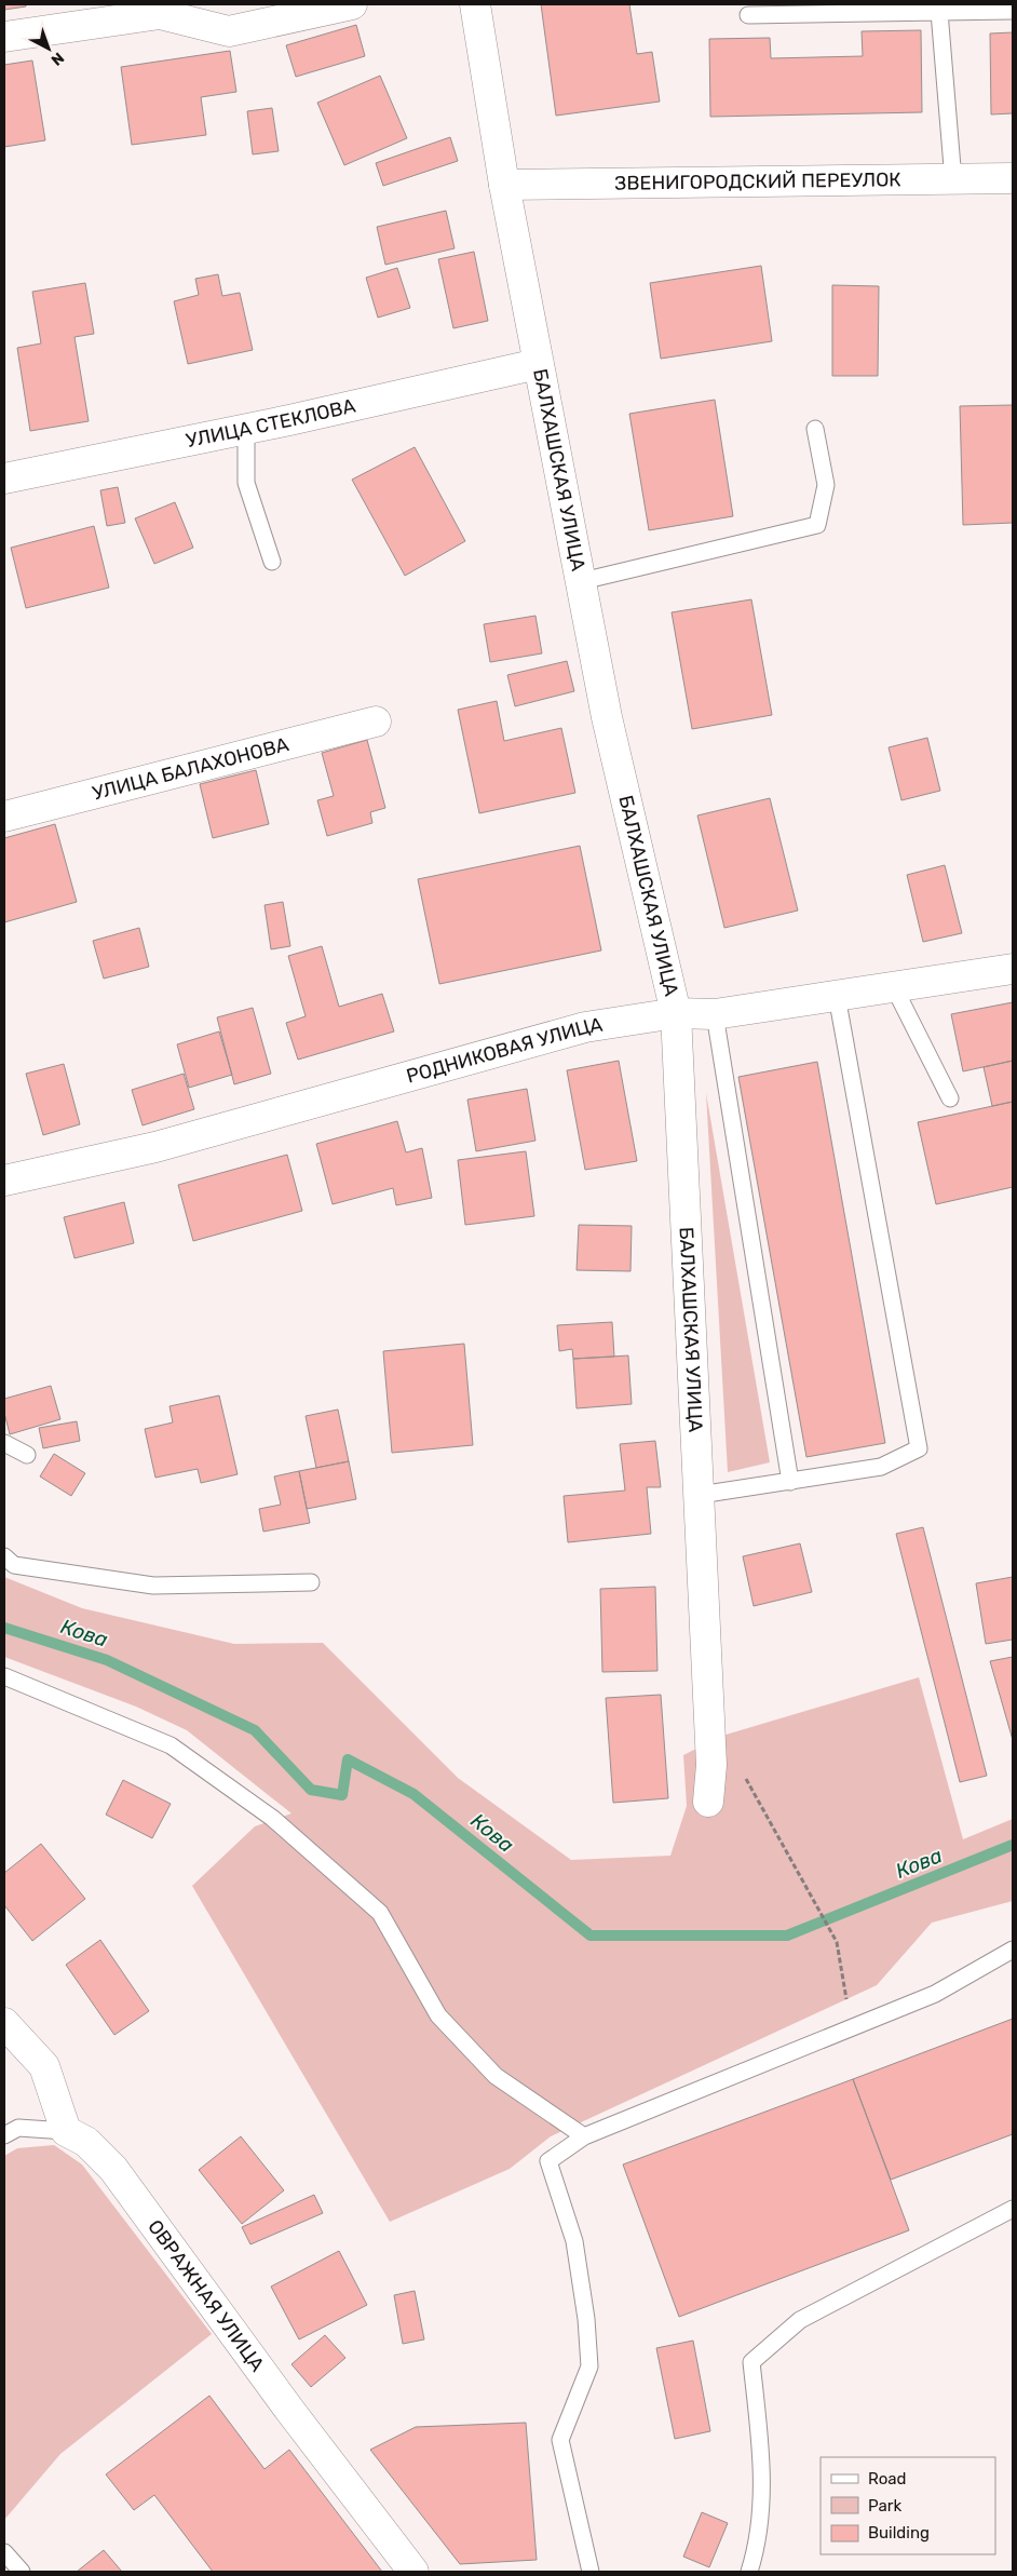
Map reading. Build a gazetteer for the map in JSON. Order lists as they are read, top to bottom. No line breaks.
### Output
{"streets":{"street":["ЗВЕНИГОРОДСКИЙ ПЕРЕУЛОК","УЛИЦА СТЕКЛОВА","БАЛХАШСКАЯ УЛИЦА","УЛИЦА БАЛАХОНОВА","РОДНИКОВАЯ УЛИЦА","ОВРАЖНАЯ УЛИЦА"]},"crossings":[["ЗВЕНИГОРОДСКИЙ ПЕРЕУЛОК","БАЛХАШСКАЯ УЛИЦА"],["УЛИЦА СТЕКЛОВА","БАЛХАШСКАЯ УЛИЦА"],["БАЛХАШСКАЯ УЛИЦА","РОДНИКОВАЯ УЛИЦА"]],"water":["Кова"],"legend":["Road","Park","Building"],"north":"bottom right"}
